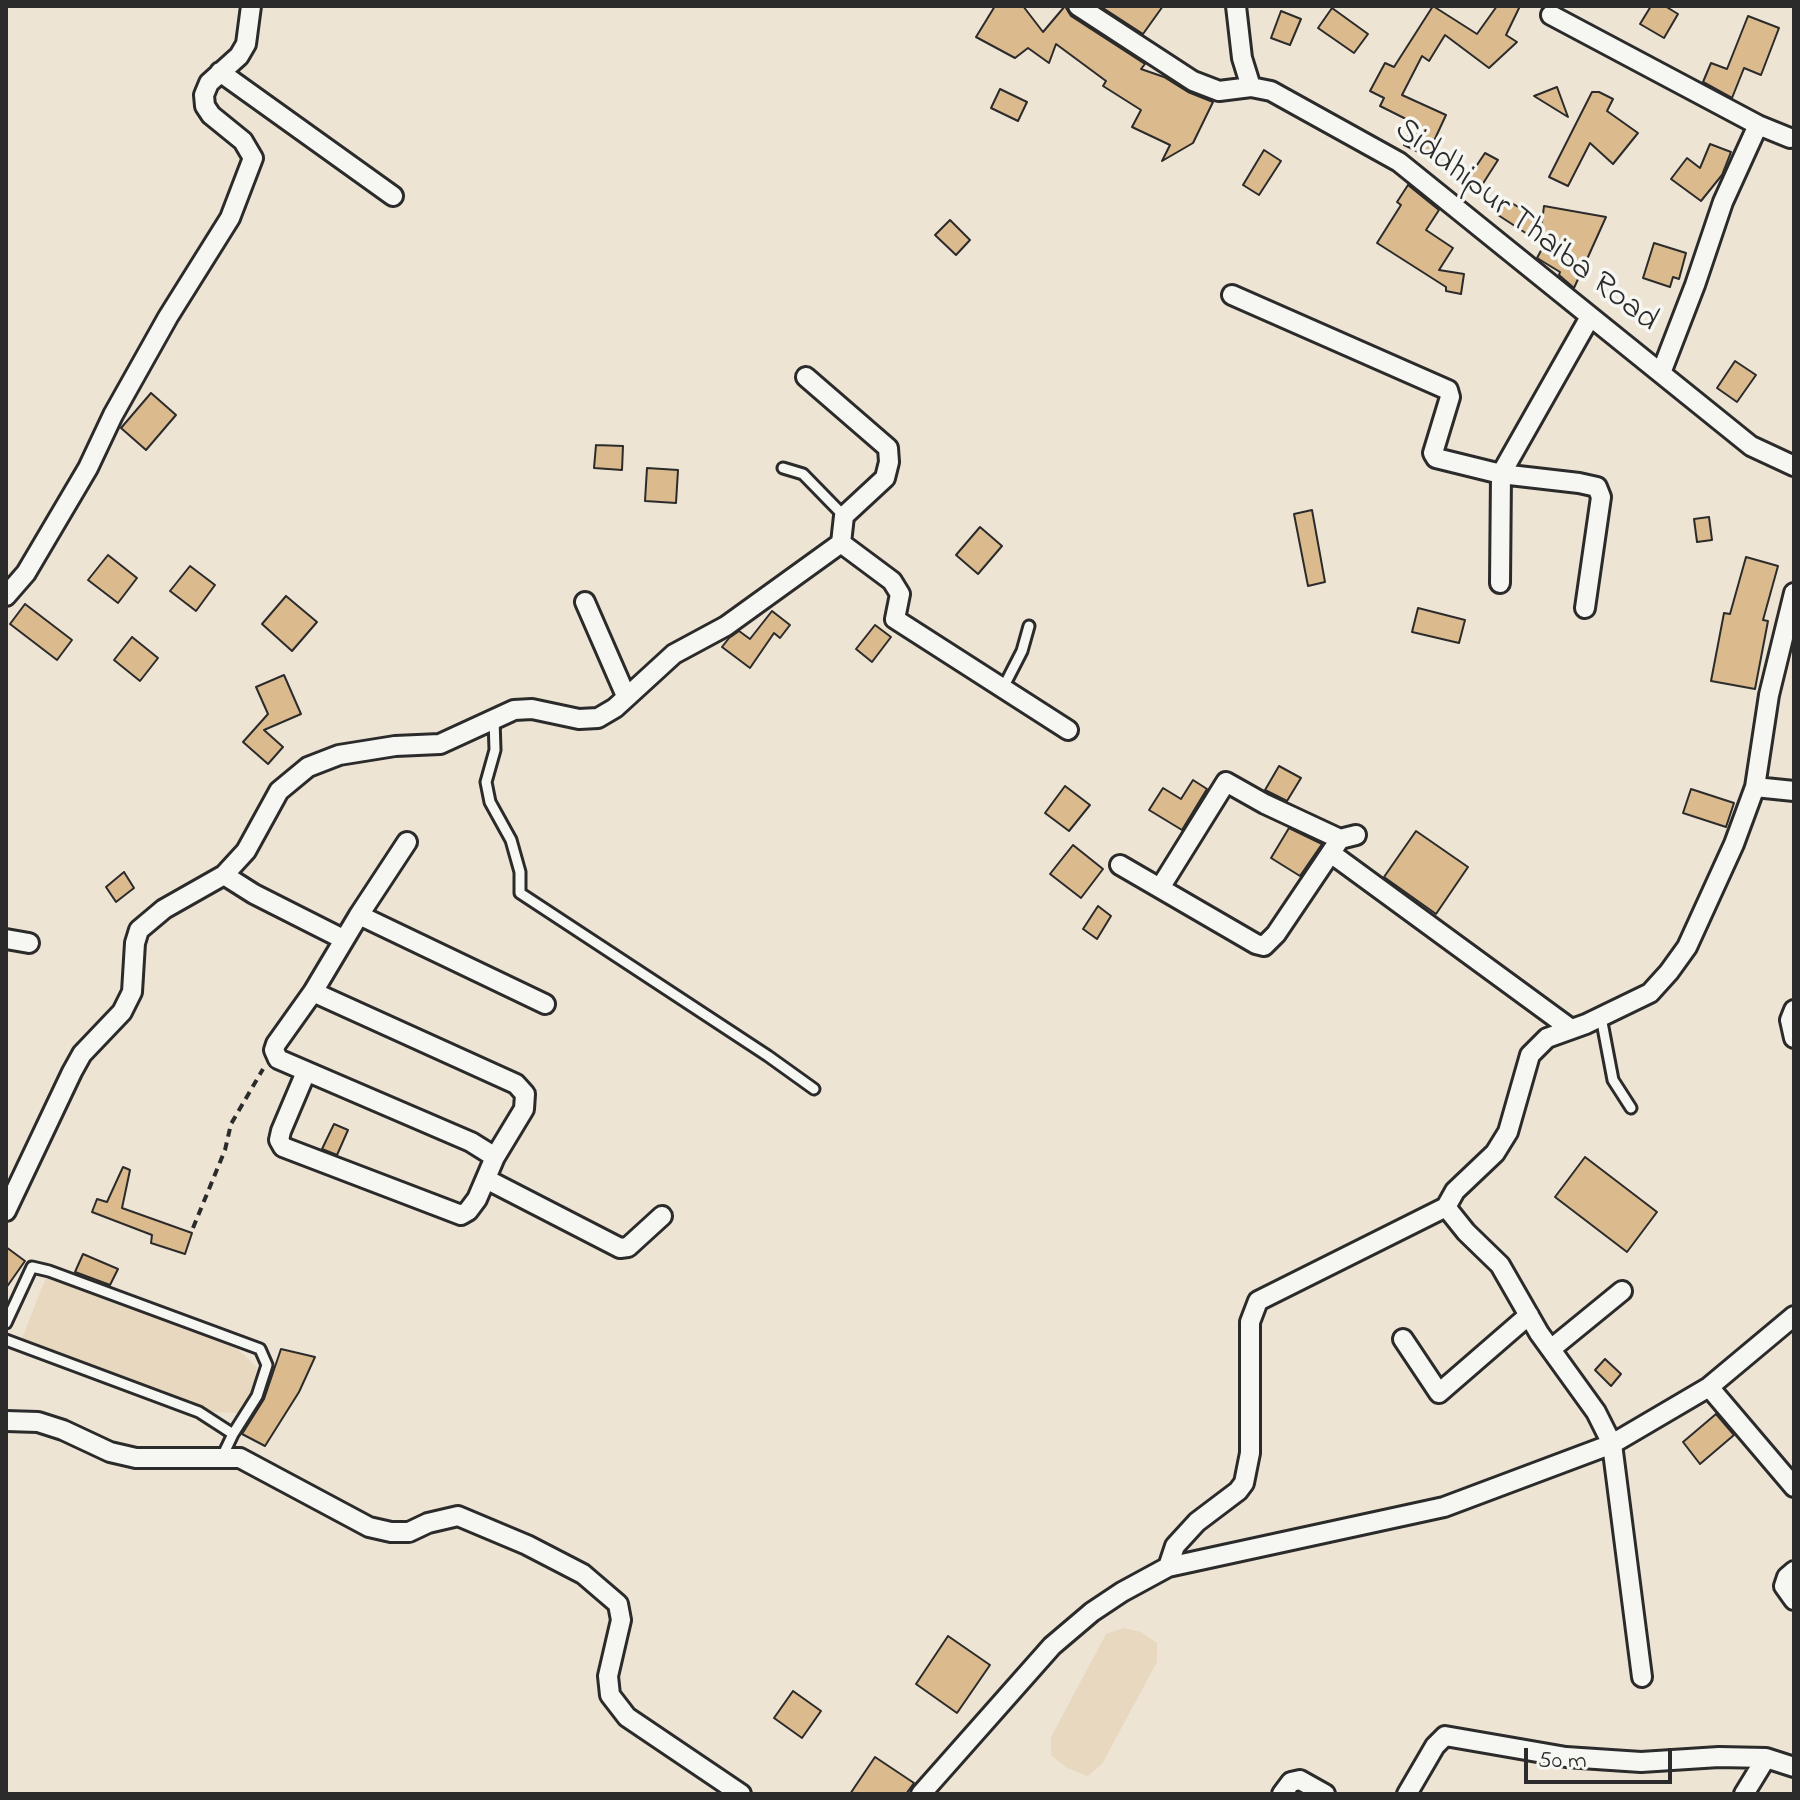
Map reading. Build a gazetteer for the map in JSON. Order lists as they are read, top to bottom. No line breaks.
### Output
{"streets":{"street":["Siddhipur Thaiba Road"]},"scale_bar":"50 m"}
